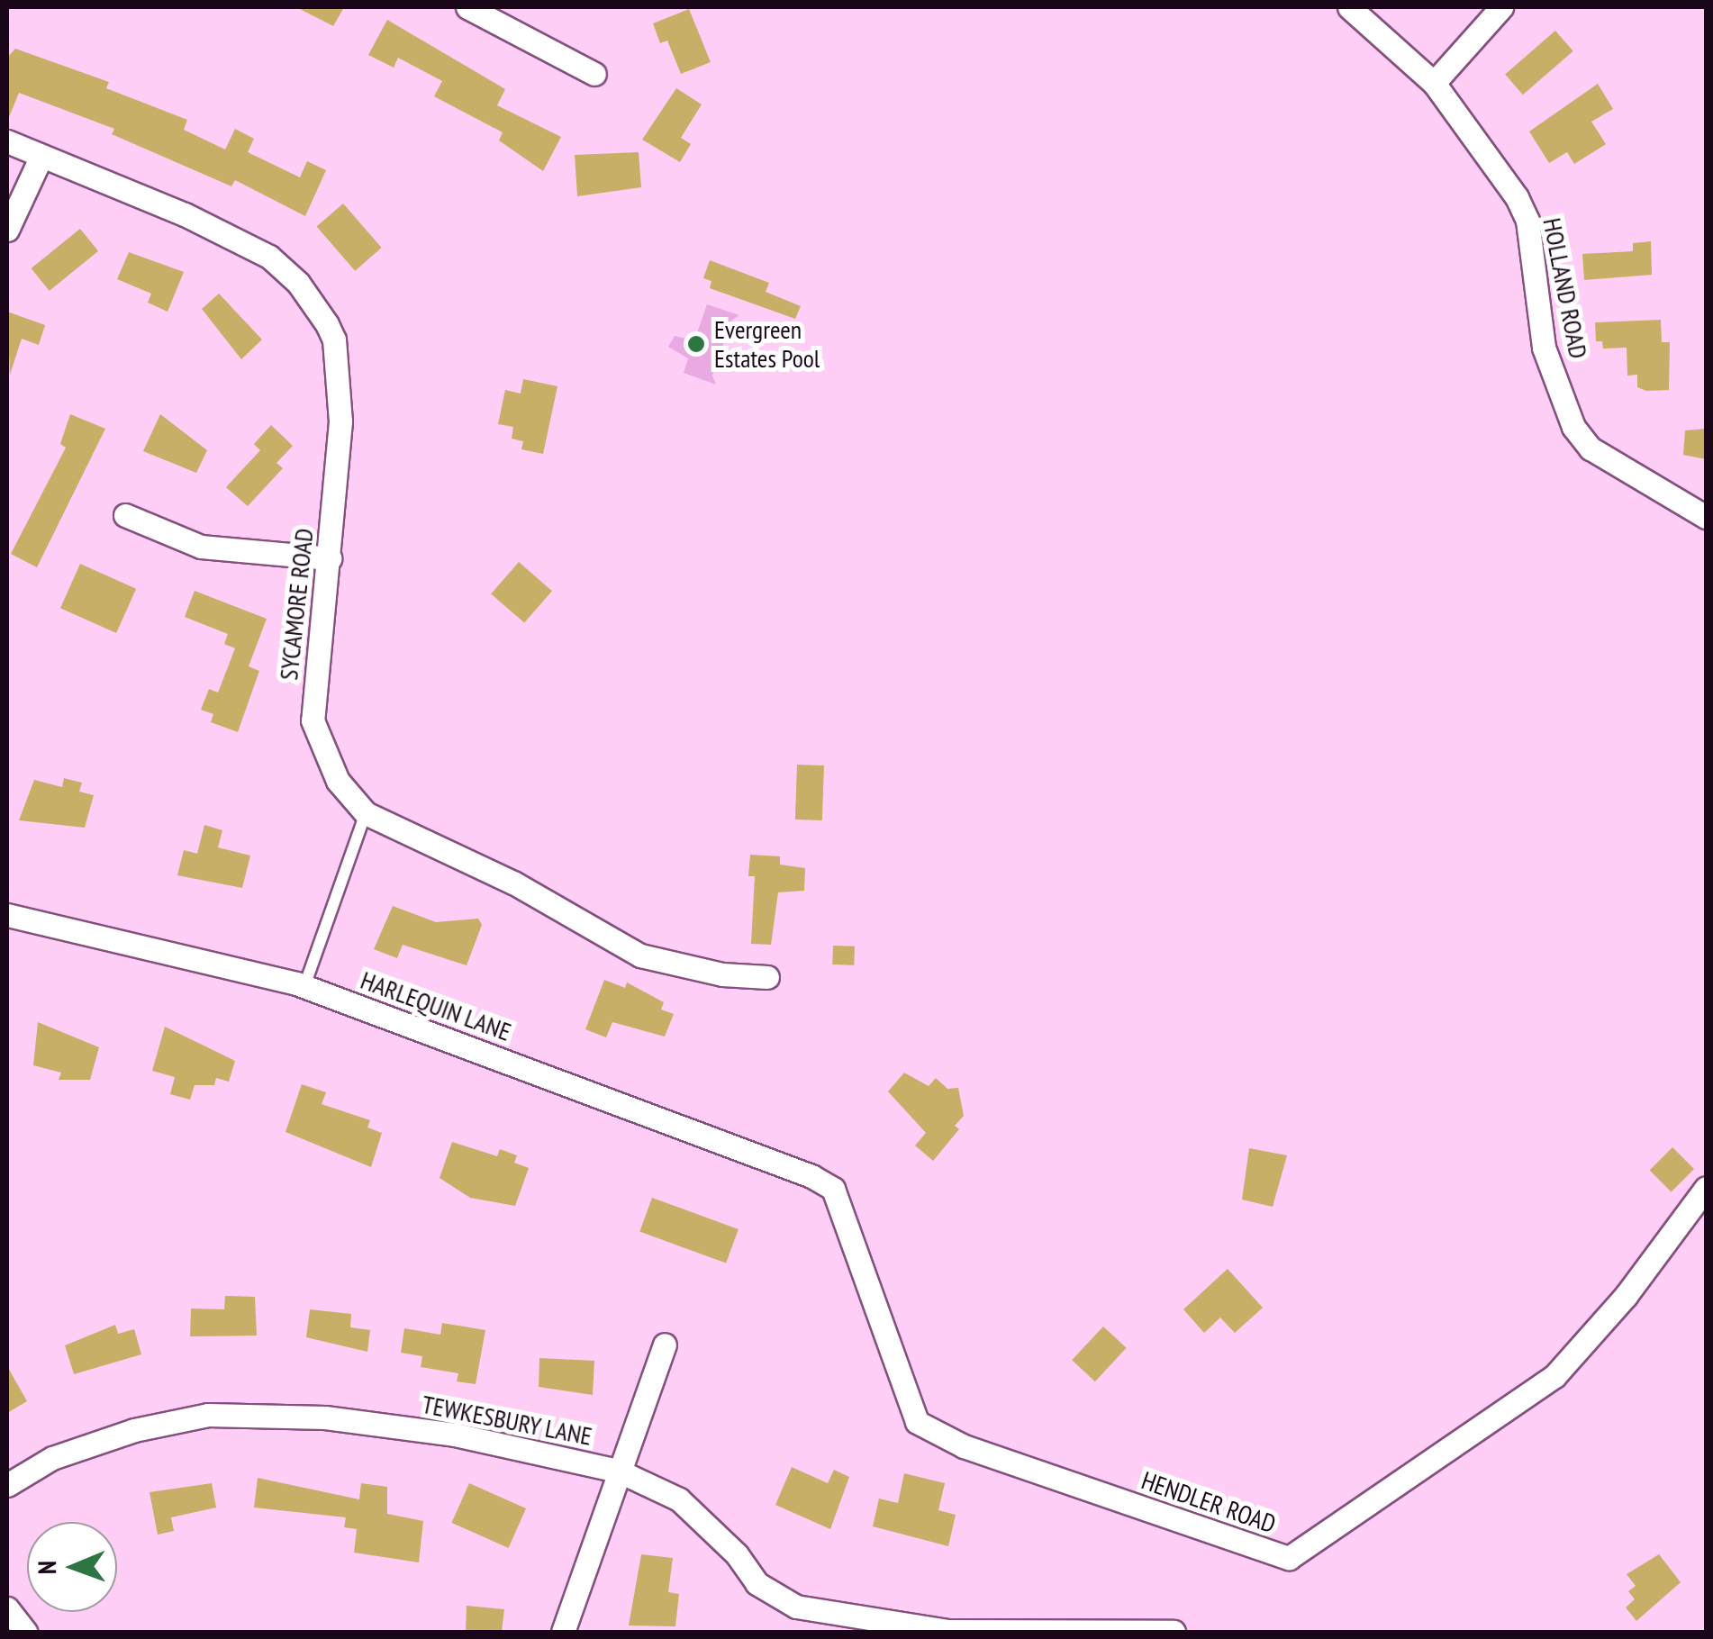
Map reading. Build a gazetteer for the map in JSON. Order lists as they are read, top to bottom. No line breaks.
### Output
{"streets":{"street":["HOLLAND ROAD","SYCAMORE ROAD","HARLEQUIN LANE","TEWKESBURY LANE","HENDLER ROAD"]},"crossings":[["HARLEQUIN LANE","HENDLER ROAD"]],"places":["Evergreen Estates Pool"],"north":"left"}
